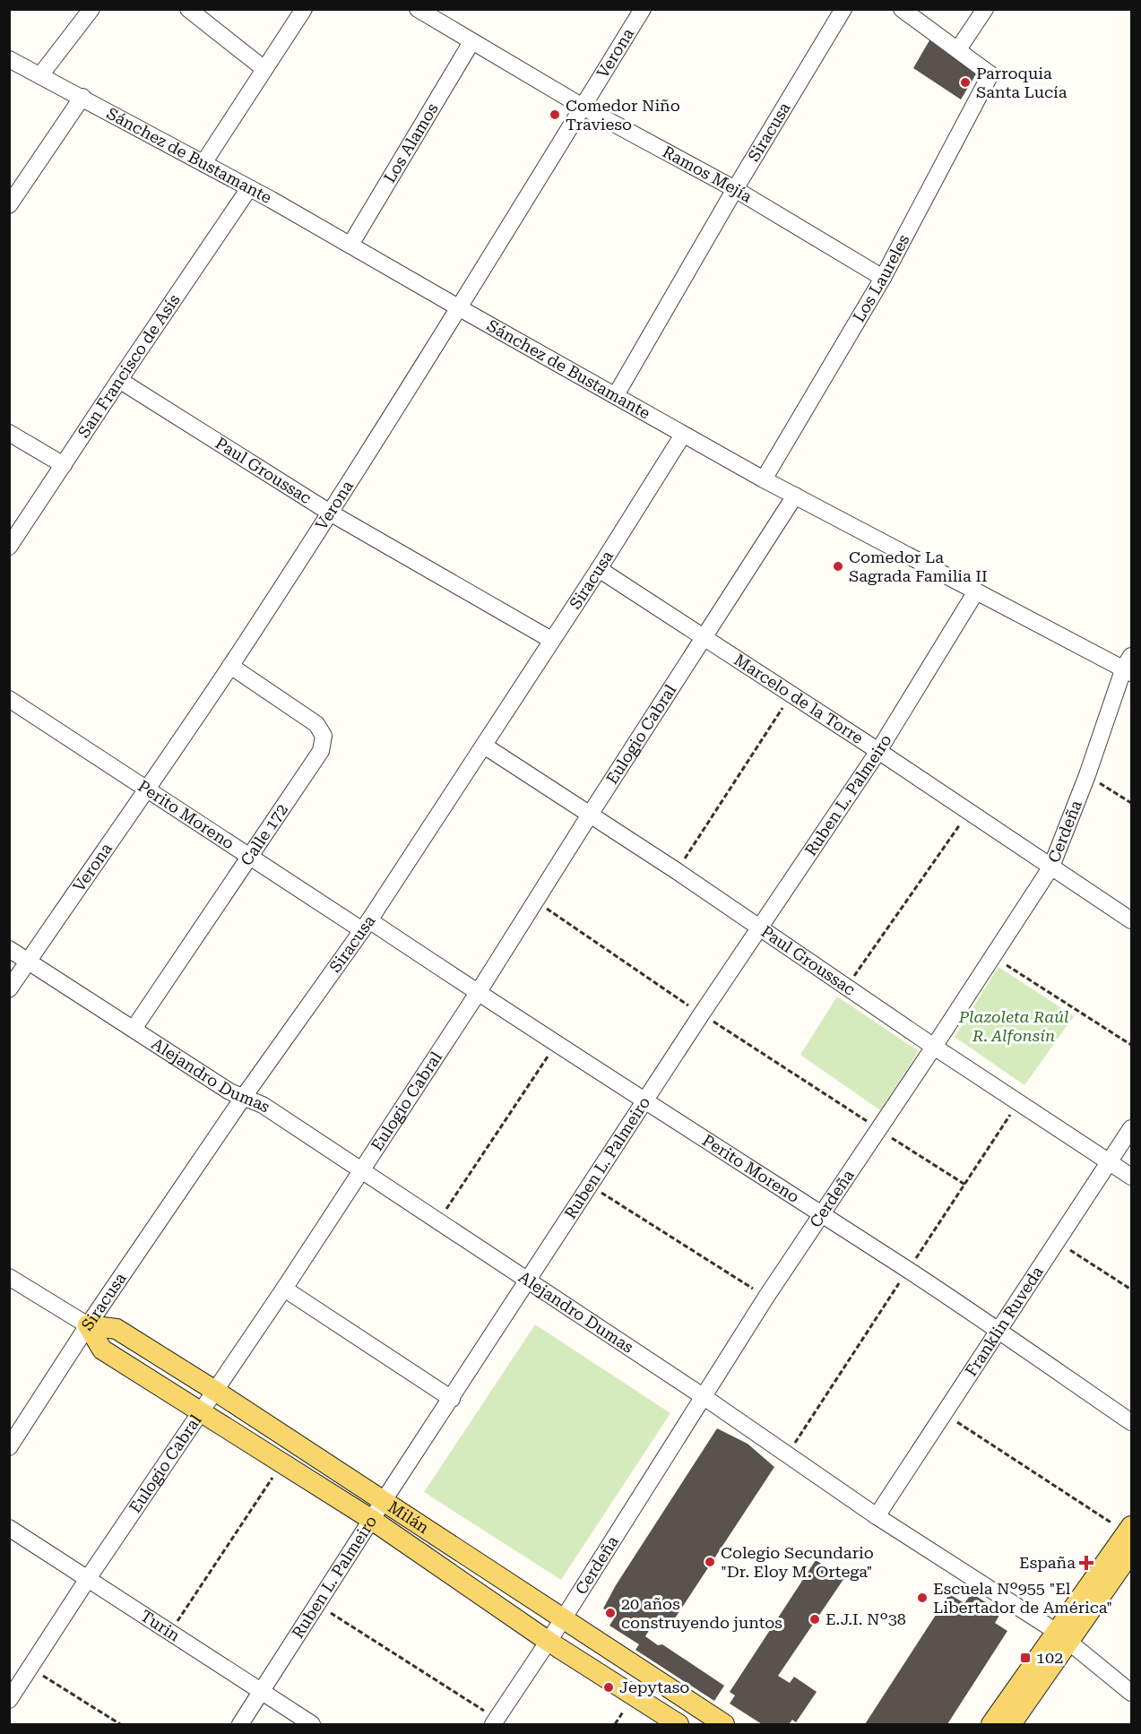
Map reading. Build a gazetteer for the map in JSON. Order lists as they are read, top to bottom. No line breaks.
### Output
{"streets":{"main road":["Milán"],"street":["Verona","Siracusa","Los Alamos","Sánchez de Bustamante","Ramos Mejía","Los Laureles","San Francisco de Asís","Paul Groussac","Marcelo de la Torre","Eulogio Cabral","Ruben L. Palmeiro","Perito Moreno","Cerdeña","Calle 172","Alejandro Dumas","Franklin Ruveda","Turin"]},"crossings":[["Verona","Sánchez de Bustamante"],["Verona","Ramos Mejía"],["Verona","Paul Groussac"],["Verona","Perito Moreno"],["Verona","Calle 172"],["Verona","Alejandro Dumas"],["Siracusa","Sánchez de Bustamante"],["Siracusa","Ramos Mejía"],["Siracusa","Paul Groussac"],["Siracusa","Marcelo de la Torre"],["Siracusa","Perito Moreno"],["Siracusa","Alejandro Dumas"],["Siracusa","Milán"],["Los Alamos","Sánchez de Bustamante"],["Los Alamos","Ramos Mejía"],["Sánchez de Bustamante","Los Laureles"],["Sánchez de Bustamante","San Francisco de Asís"],["Sánchez de Bustamante","Eulogio Cabral"],["Sánchez de Bustamante","Ruben L. Palmeiro"],["Sánchez de Bustamante","Cerdeña"],["Ramos Mejía","Los Laureles"],["San Francisco de Asís","Paul Groussac"],["Paul Groussac","Eulogio Cabral"],["Paul Groussac","Ruben L. Palmeiro"],["Paul Groussac","Cerdeña"],["Paul Groussac","Franklin Ruveda"],["Marcelo de la Torre","Eulogio Cabral"],["Marcelo de la Torre","Ruben L. Palmeiro"],["Marcelo de la Torre","Cerdeña"],["Eulogio Cabral","Perito Moreno"],["Eulogio Cabral","Alejandro Dumas"],["Eulogio Cabral","Milán"],["Eulogio Cabral","Turin"],["Ruben L. Palmeiro","Perito Moreno"],["Ruben L. Palmeiro","Alejandro Dumas"],["Ruben L. Palmeiro","Milán"],["Ruben L. Palmeiro","Turin"],["Perito Moreno","Cerdeña"],["Perito Moreno","Calle 172"],["Perito Moreno","Franklin Ruveda"],["Cerdeña","Alejandro Dumas"],["Cerdeña","Milán"],["Calle 172","Alejandro Dumas"],["Alejandro Dumas","Franklin Ruveda"]],"parks":["Plazoleta Raúl R. Alfonsín"],"places":{"other":["Parroquia Santa Lucía","Comedor Niño Travieso","Comedor La Sagrada Familia II","Colegio Secundario \"Dr. Eloy M. Ortega\"","Escuela Nº955 \"El Libertador de América\"","20 años construyendo juntos","E.J.I. Nº38","Jepytaso"],"health":["España"],"transit":["102"]}}
